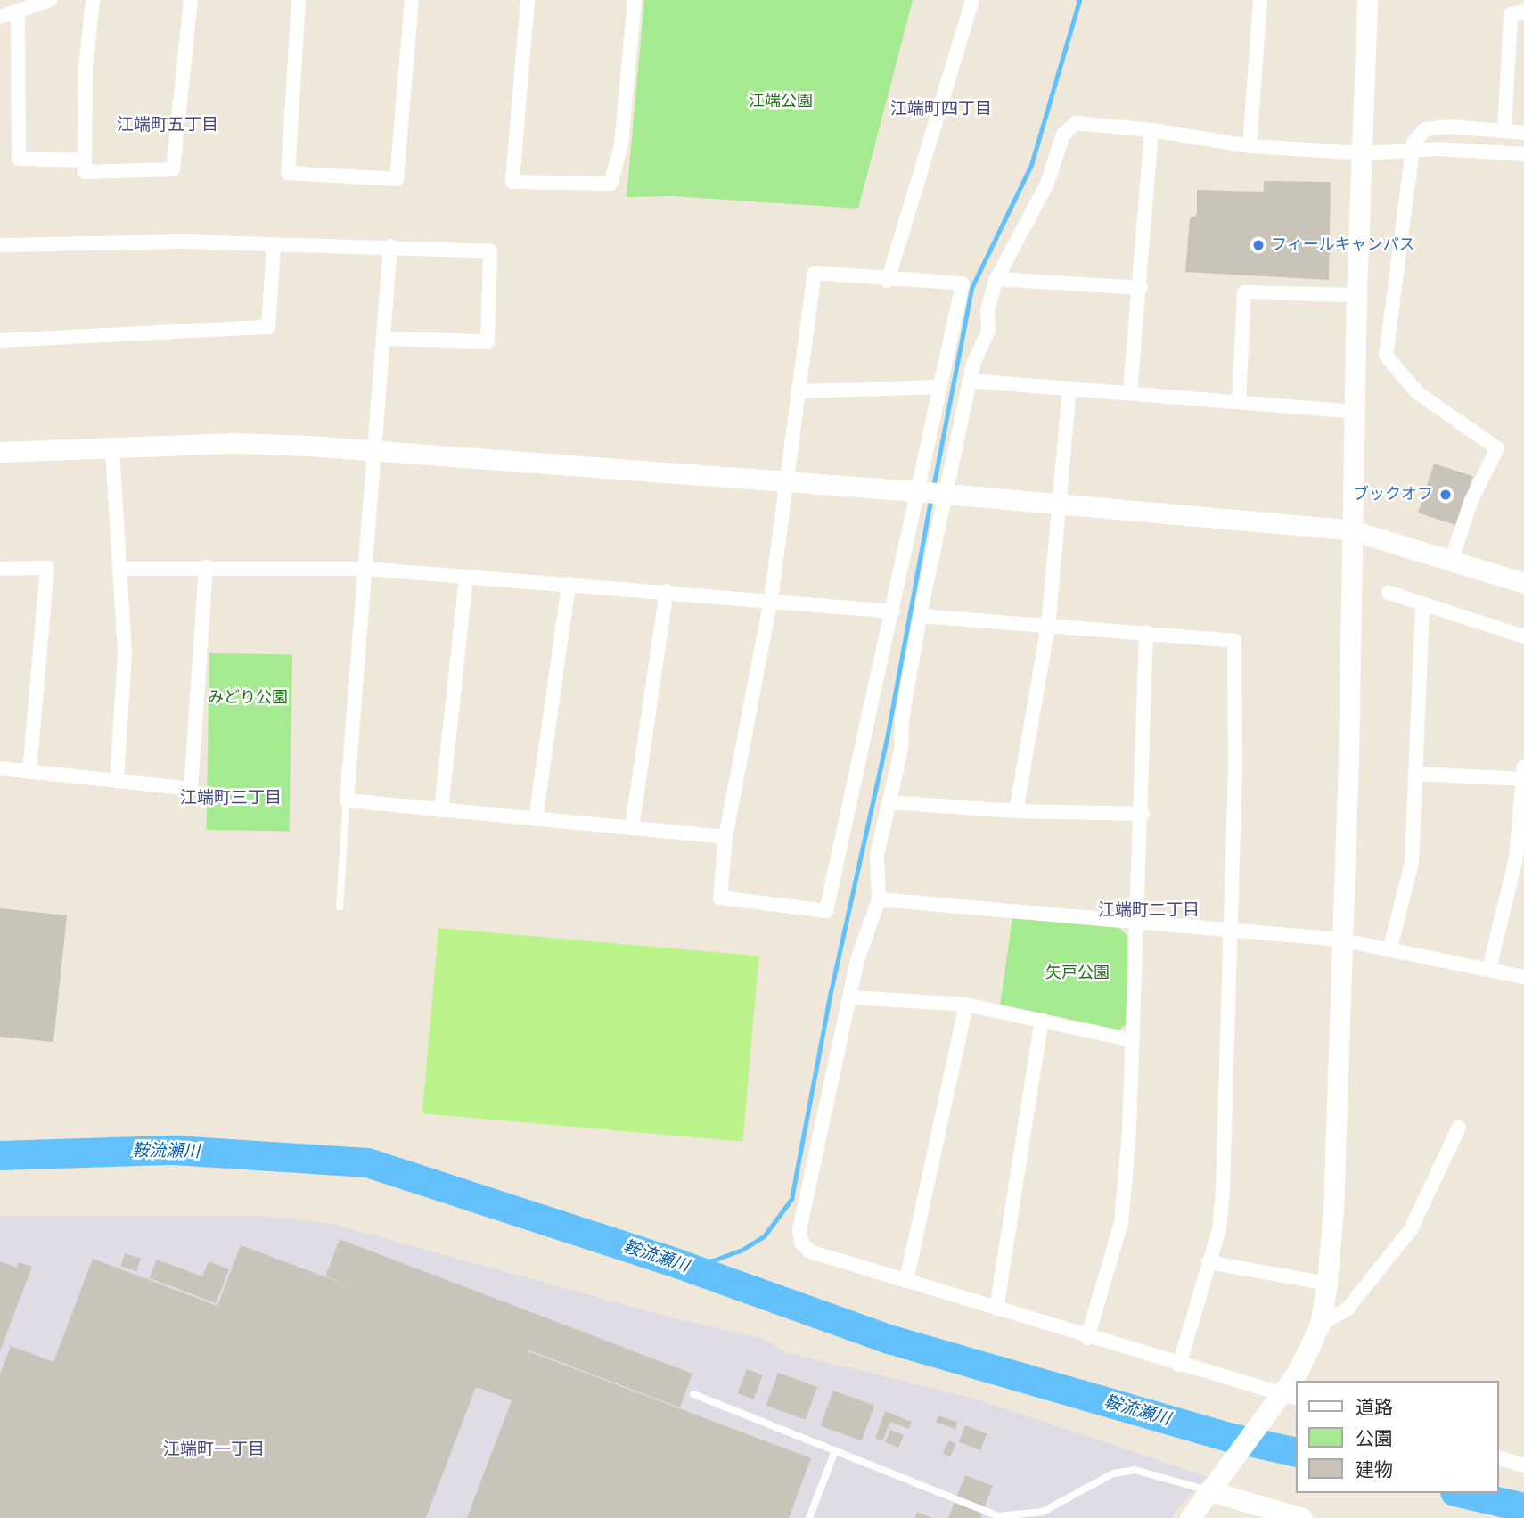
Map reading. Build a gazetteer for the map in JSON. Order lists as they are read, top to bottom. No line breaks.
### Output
{"districts":["江端町四丁目","江端町五丁目","江端町三丁目","江端町二丁目","江端町一丁目"],"water":["鞍流瀬川"],"parks":["江端公園","みどり公園","矢戸公園"],"places":["フィールキャンパス","ブックオフ"],"legend":["道路","公園","建物"]}
